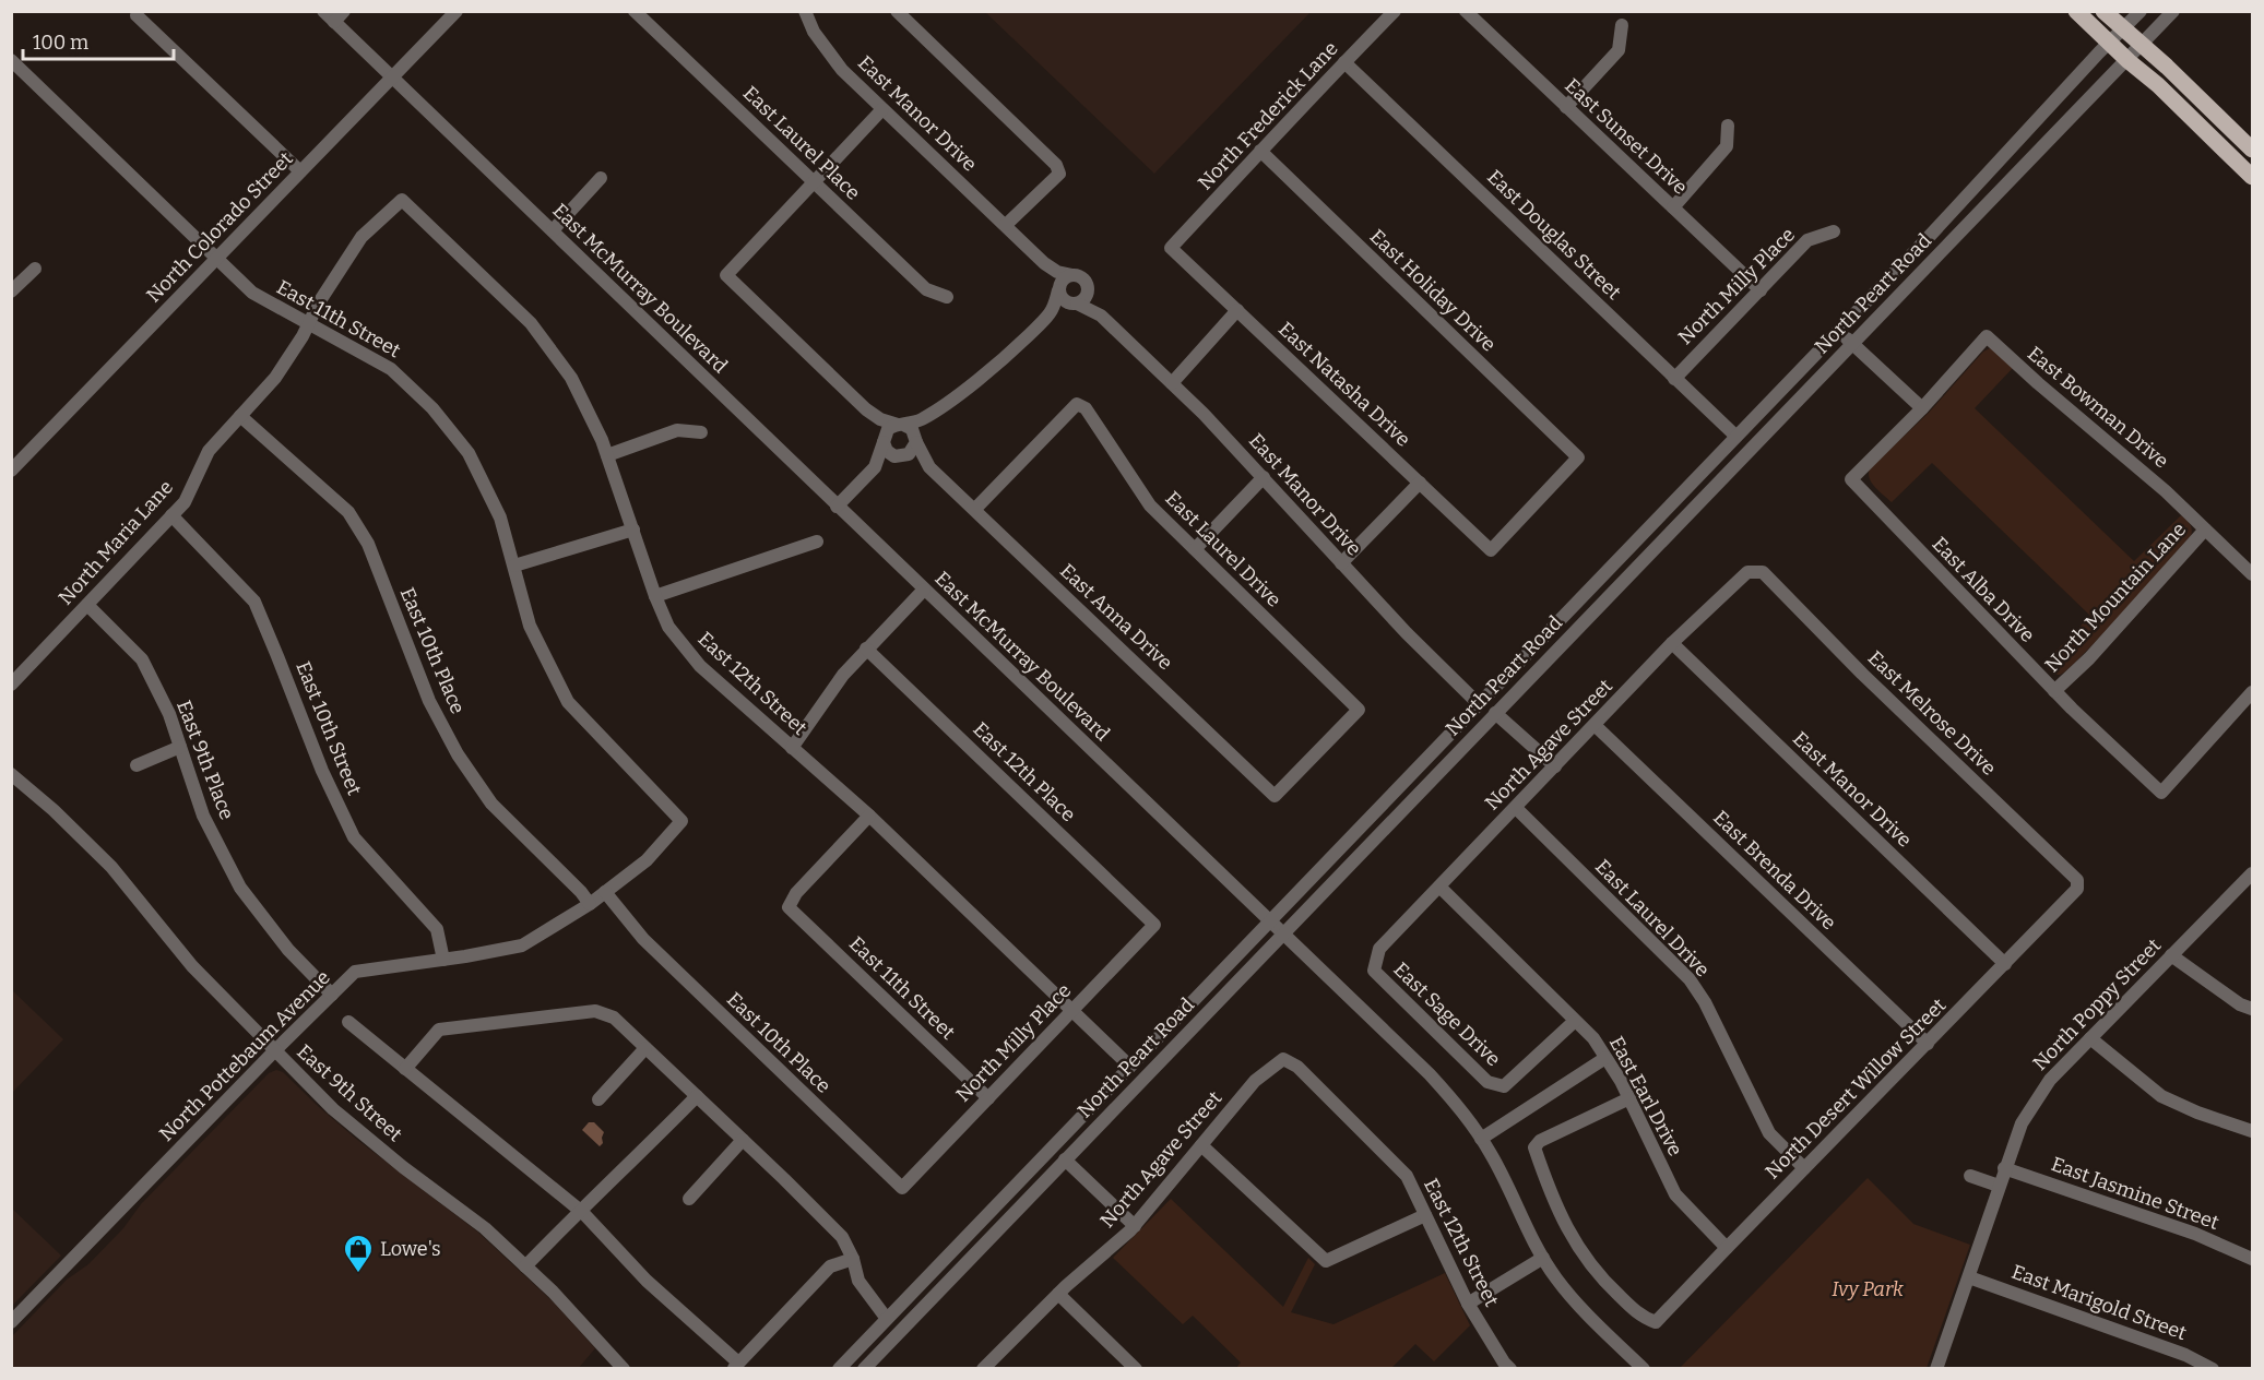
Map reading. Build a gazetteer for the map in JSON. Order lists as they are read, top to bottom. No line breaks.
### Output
{"streets":{"street":["East Manor Drive","North Frederick Lane","East Sunset Drive","East Laurel Place","North Colorado Street","East Douglas Street","North Milly Place","East McMurray Boulevard","East Holiday Drive","North Peart Road","East 11th Street","East Natasha Drive","East Bowman Drive","North Maria Lane","East Laurel Drive","East Alba Drive","North Mountain Lane","East Anna Drive","East 10th Place","East 12th Street","East Melrose Drive","East 10th Street","North Agave Street","East 9th Place","East 12th Place","East Brenda Drive","North Poppy Street","East Sage Drive","North Pottebaum Avenue","North Desert Willow Street","East 9th Street","East Earl Drive","East Jasmine Street","East Marigold Street"]},"crossings":[["East Manor Drive","North Peart Road"],["East Manor Drive","North Agave Street"],["East Manor Drive","North Desert Willow Street"],["North Frederick Lane","East Douglas Street"],["North Frederick Lane","East Holiday Drive"],["North Frederick Lane","East Natasha Drive"],["East Sunset Drive","North Milly Place"],["North Colorado Street","East McMurray Boulevard"],["North Colorado Street","East 11th Street"],["East Douglas Street","North Milly Place"],["East Douglas Street","North Peart Road"],["North Milly Place","East 11th Street"],["North Milly Place","East 10th Place"],["North Milly Place","East 12th Street"],["North Milly Place","East 12th Place"],["East McMurray Boulevard","North Peart Road"],["East Holiday Drive","East Natasha Drive"],["North Peart Road","East 12th Street"],["East 11th Street","North Maria Lane"],["East 11th Street","East 12th Street"],["East 11th Street","North Pottebaum Avenue"],["East Bowman Drive","East Alba Drive"],["East Bowman Drive","North Mountain Lane"],["North Maria Lane","East 10th Place"],["North Maria Lane","East 12th Street"],["North Maria Lane","East 10th Street"],["North Maria Lane","East 9th Place"],["East Laurel Drive","East Anna Drive"],["East Laurel Drive","North Agave Street"],["East Laurel Drive","North Desert Willow Street"],["East Alba Drive","North Mountain Lane"],["East 10th Place","North Pottebaum Avenue"],["East 12th Street","North Agave Street"],["East Melrose Drive","North Agave Street"],["East Melrose Drive","North Desert Willow Street"],["East 10th Street","North Pottebaum Avenue"],["North Agave Street","East Brenda Drive"],["North Agave Street","East Sage Drive"],["North Agave Street","East Earl Drive"],["East 9th Place","North Pottebaum Avenue"],["East Brenda Drive","North Desert Willow Street"],["North Poppy Street","East Jasmine Street"],["North Poppy Street","East Marigold Street"],["East Sage Drive","East Earl Drive"],["North Pottebaum Avenue","East 9th Street"],["North Desert Willow Street","East Earl Drive"]],"parks":["Ivy Park"],"places":{"shop":["Lowe's"]},"scale_bar":"100 m"}
